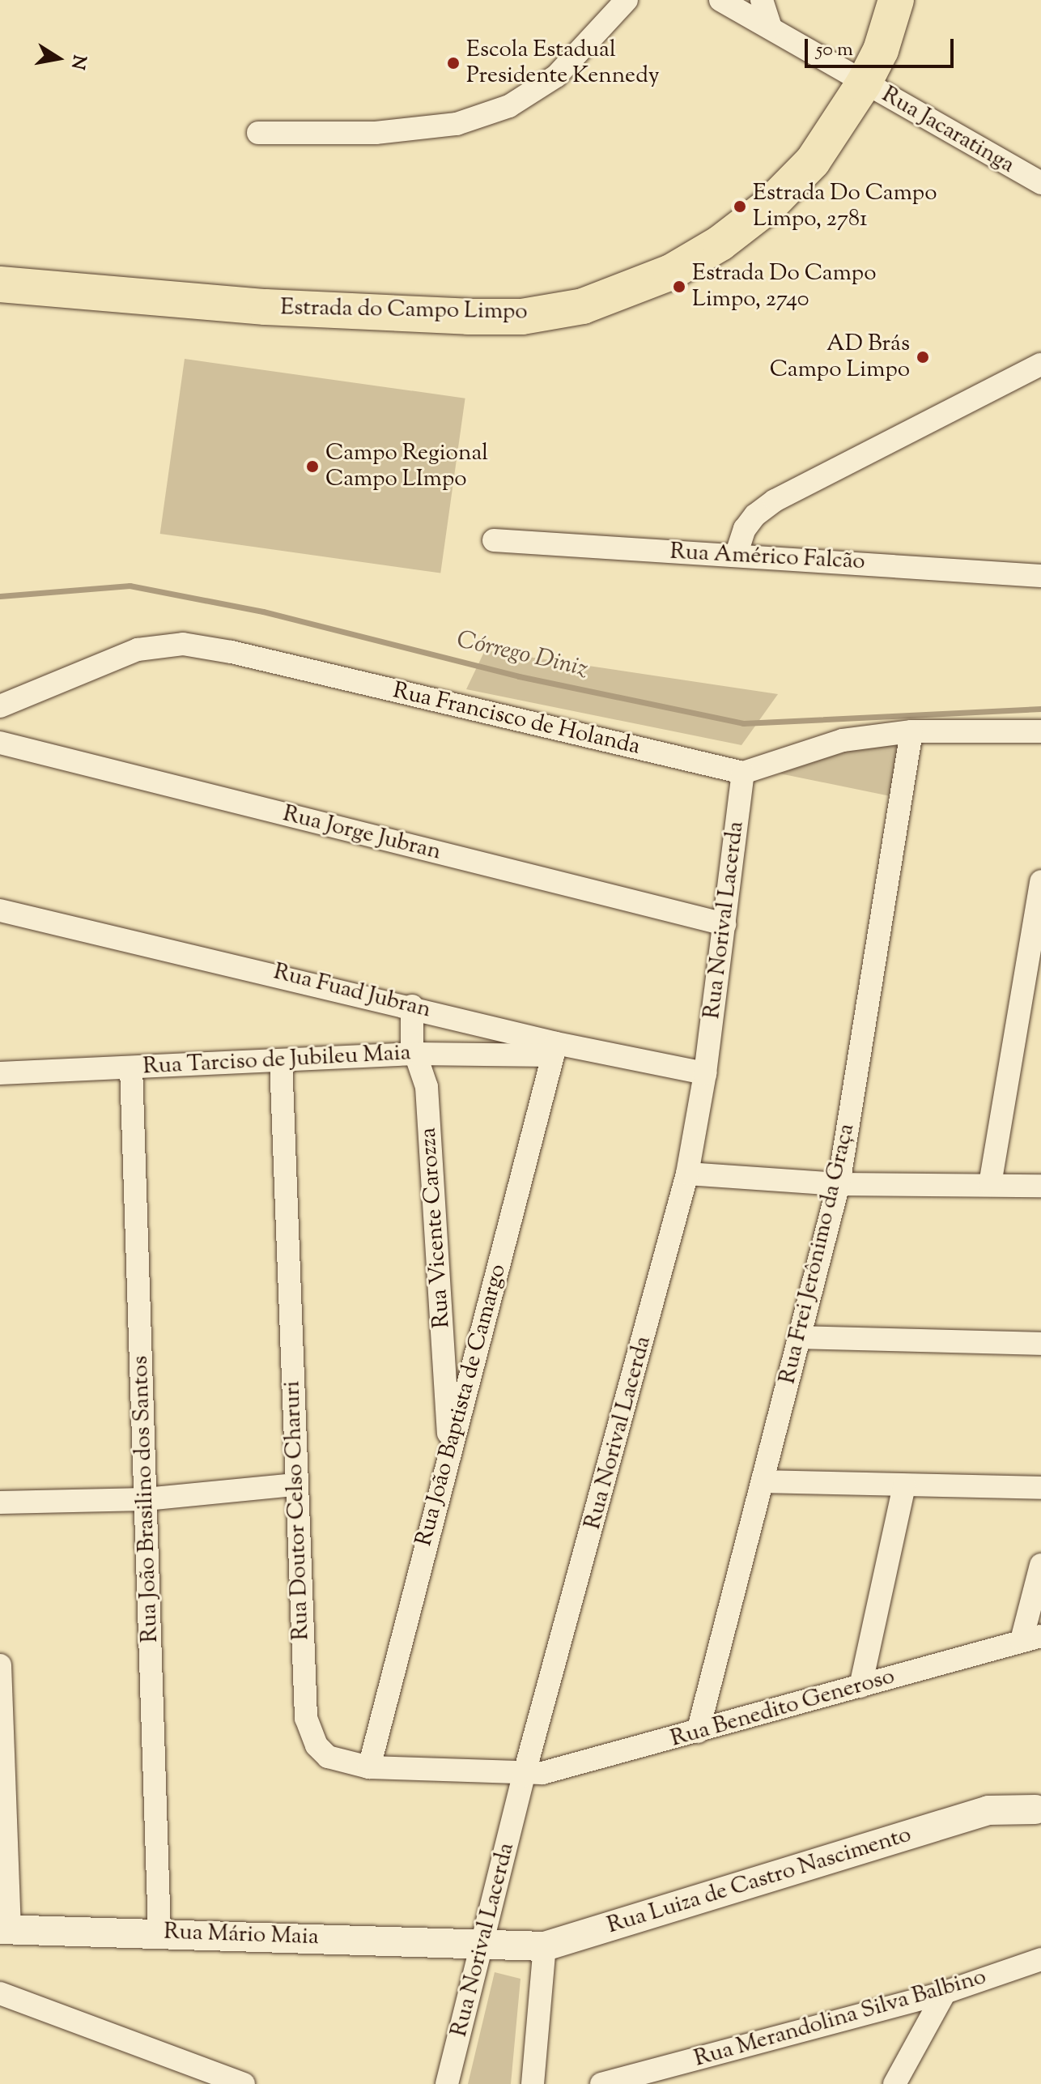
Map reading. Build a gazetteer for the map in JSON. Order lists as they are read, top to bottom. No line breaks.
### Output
{"streets":{"main road":["Estrada do Campo Limpo"],"street":["Rua Jacaratinga","Rua Américo Falcão","Rua Francisco de Holanda","Rua Jorge Jubran","Rua Norival Lacerda","Rua Fuad Jubran","Rua Tarciso de Jubileu Maia","Rua Vicente Carozza","Rua Frei Jerônimo da Graça","Rua João Baptista de Camargo","Rua João Brasilino dos Santos","Rua Doutor Celso Charuri","Rua Benedito Generoso","Rua Luiza de Castro Nascimento","Rua Mário Maia","Rua Merandolina Silva Balbino"]},"crossings":[["Rua Jacaratinga","Estrada do Campo Limpo"],["Rua Francisco de Holanda","Rua Norival Lacerda"],["Rua Jorge Jubran","Rua Norival Lacerda"],["Rua Norival Lacerda","Rua Fuad Jubran"],["Rua Norival Lacerda","Rua Doutor Celso Charuri"],["Rua Norival Lacerda","Rua Benedito Generoso"],["Rua Norival Lacerda","Rua Luiza de Castro Nascimento"],["Rua Norival Lacerda","Rua Mário Maia"],["Rua Fuad Jubran","Rua Tarciso de Jubileu Maia"],["Rua Fuad Jubran","Rua Vicente Carozza"],["Rua Fuad Jubran","Rua João Baptista de Camargo"],["Rua Tarciso de Jubileu Maia","Rua Vicente Carozza"],["Rua Tarciso de Jubileu Maia","Rua João Baptista de Camargo"],["Rua Tarciso de Jubileu Maia","Rua João Brasilino dos Santos"],["Rua Tarciso de Jubileu Maia","Rua Doutor Celso Charuri"],["Rua Vicente Carozza","Rua João Baptista de Camargo"],["Rua Frei Jerônimo da Graça","Rua Benedito Generoso"],["Rua João Baptista de Camargo","Rua Doutor Celso Charuri"],["Rua João Brasilino dos Santos","Rua Mário Maia"],["Rua Doutor Celso Charuri","Rua Benedito Generoso"],["Rua Luiza de Castro Nascimento","Rua Mário Maia"]],"water":["Córrego Diniz"],"places":["Escola Estadual Presidente Kennedy","Estrada Do Campo Limpo, 2781","Estrada Do Campo Limpo, 2740","AD Brás Campo Limpo","Campo Regional Campo LImpo"],"scale_bar":"50 m","north":"right"}
